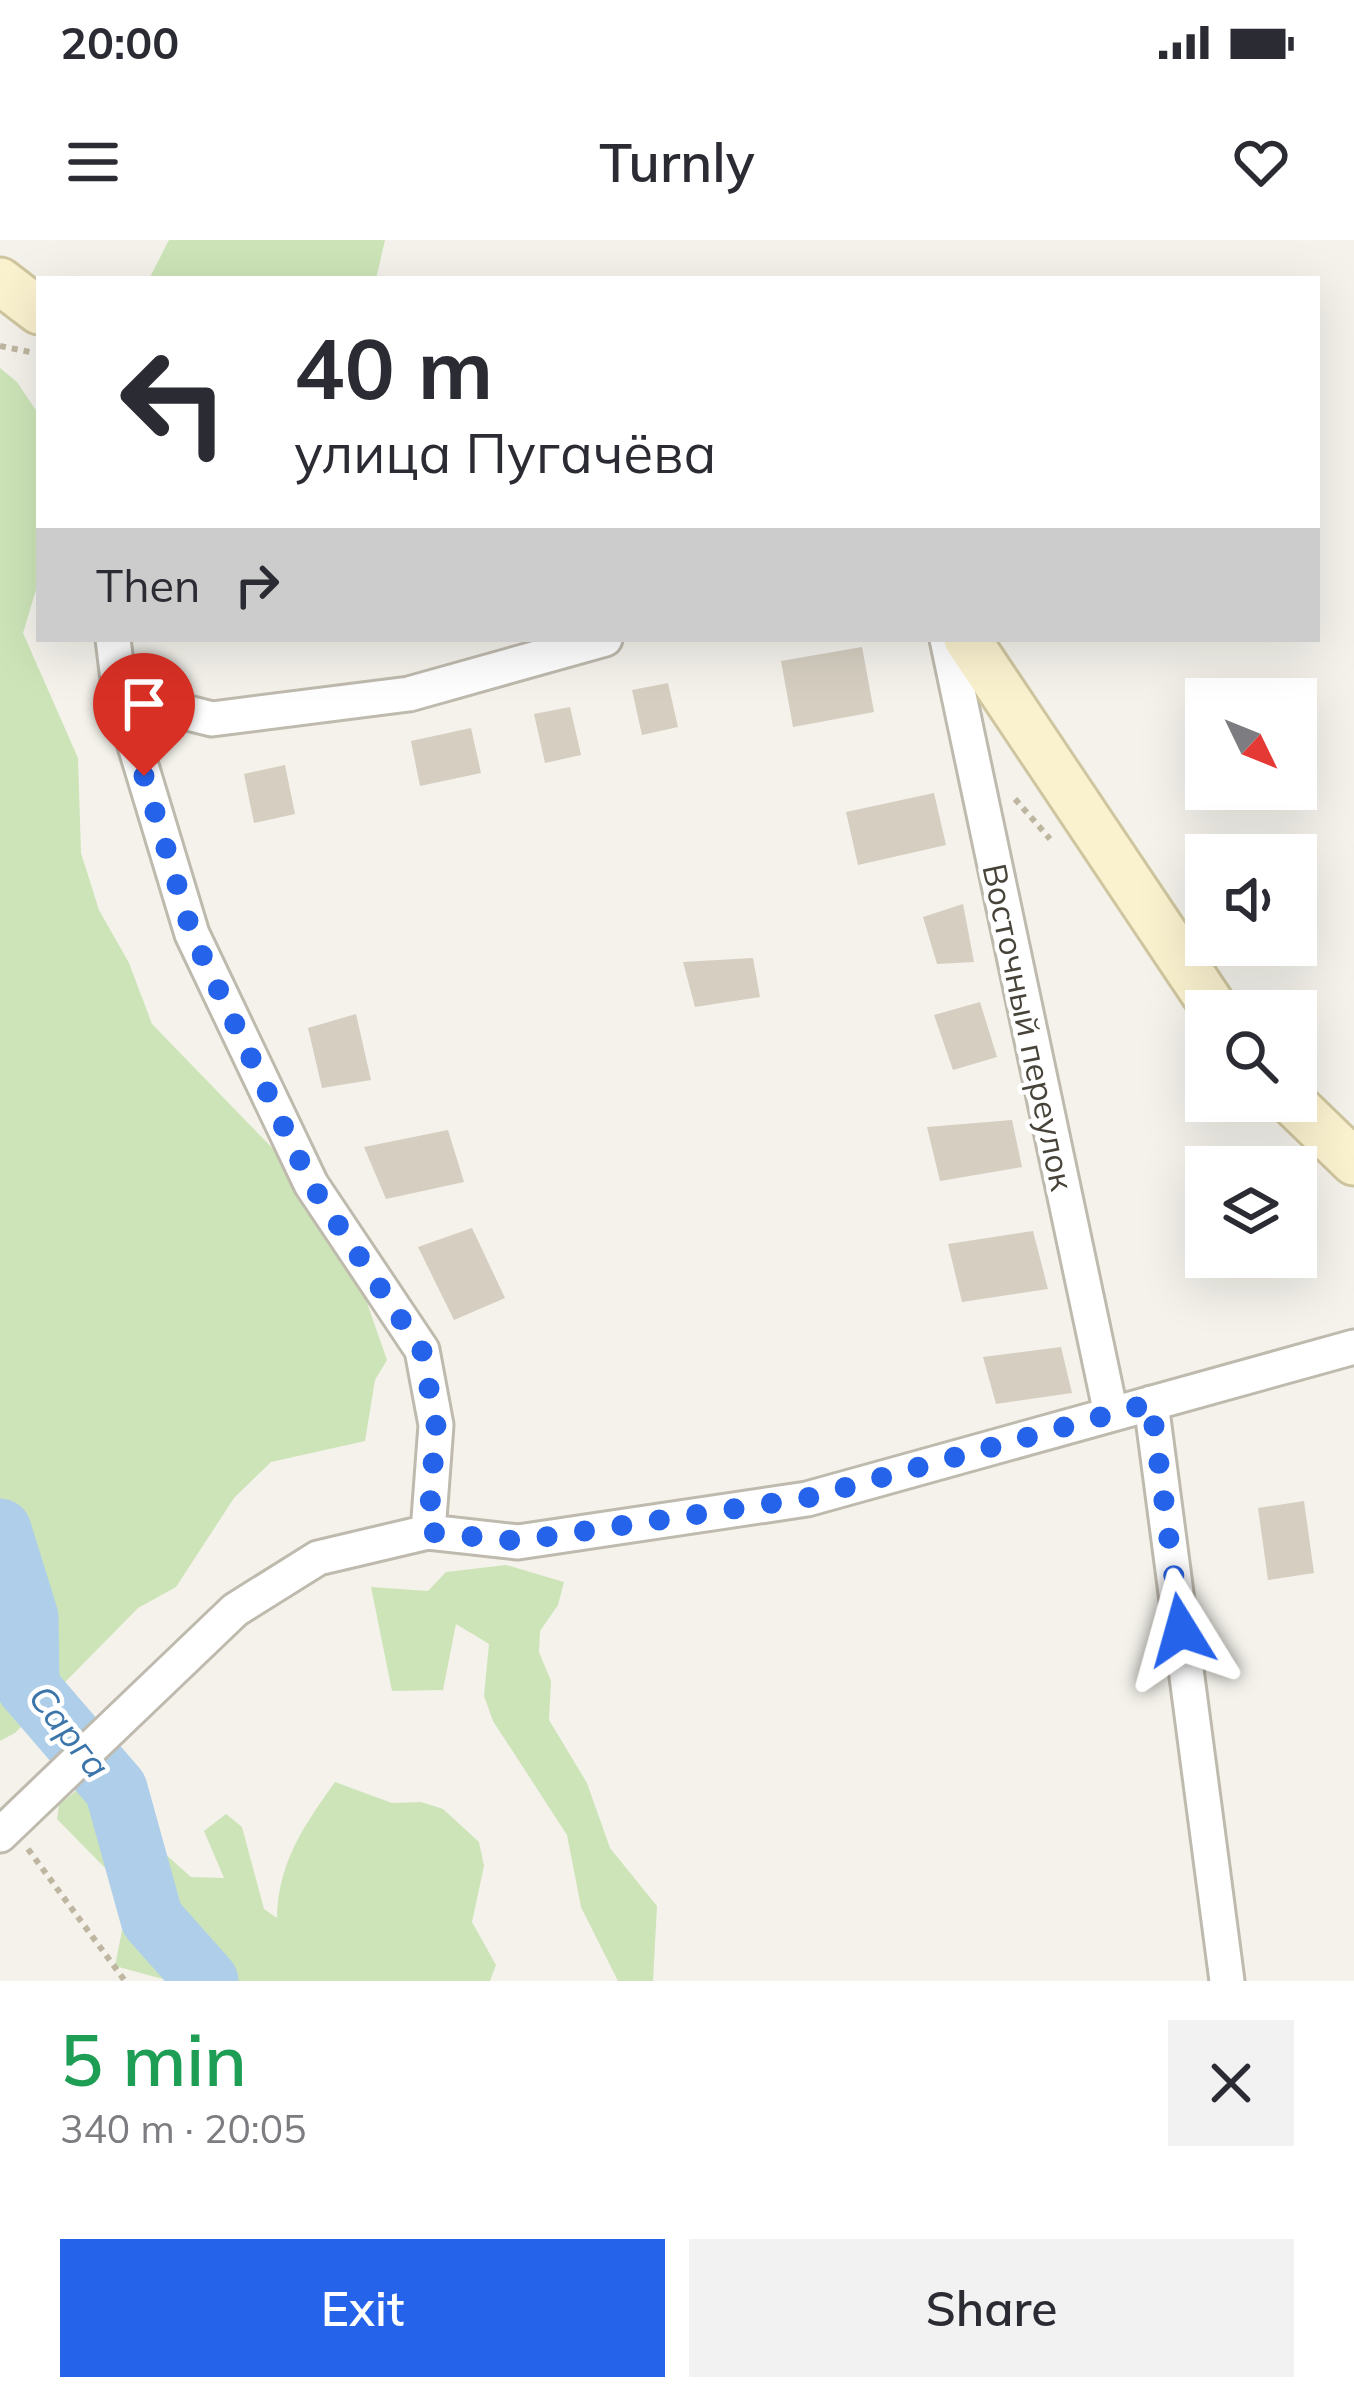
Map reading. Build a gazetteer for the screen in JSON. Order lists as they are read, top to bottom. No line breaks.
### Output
{"streets":{"street":["Восточный переулок"]},"water":["Сарга"],"north":"bottom right","page":{"status":"20:00","header":"Turnly","turn":["40 m","улица Пугачёва"],"then":"Then","heading":["5 min","340 m · 20:05"],"buttons":["Exit","Share"]}}
